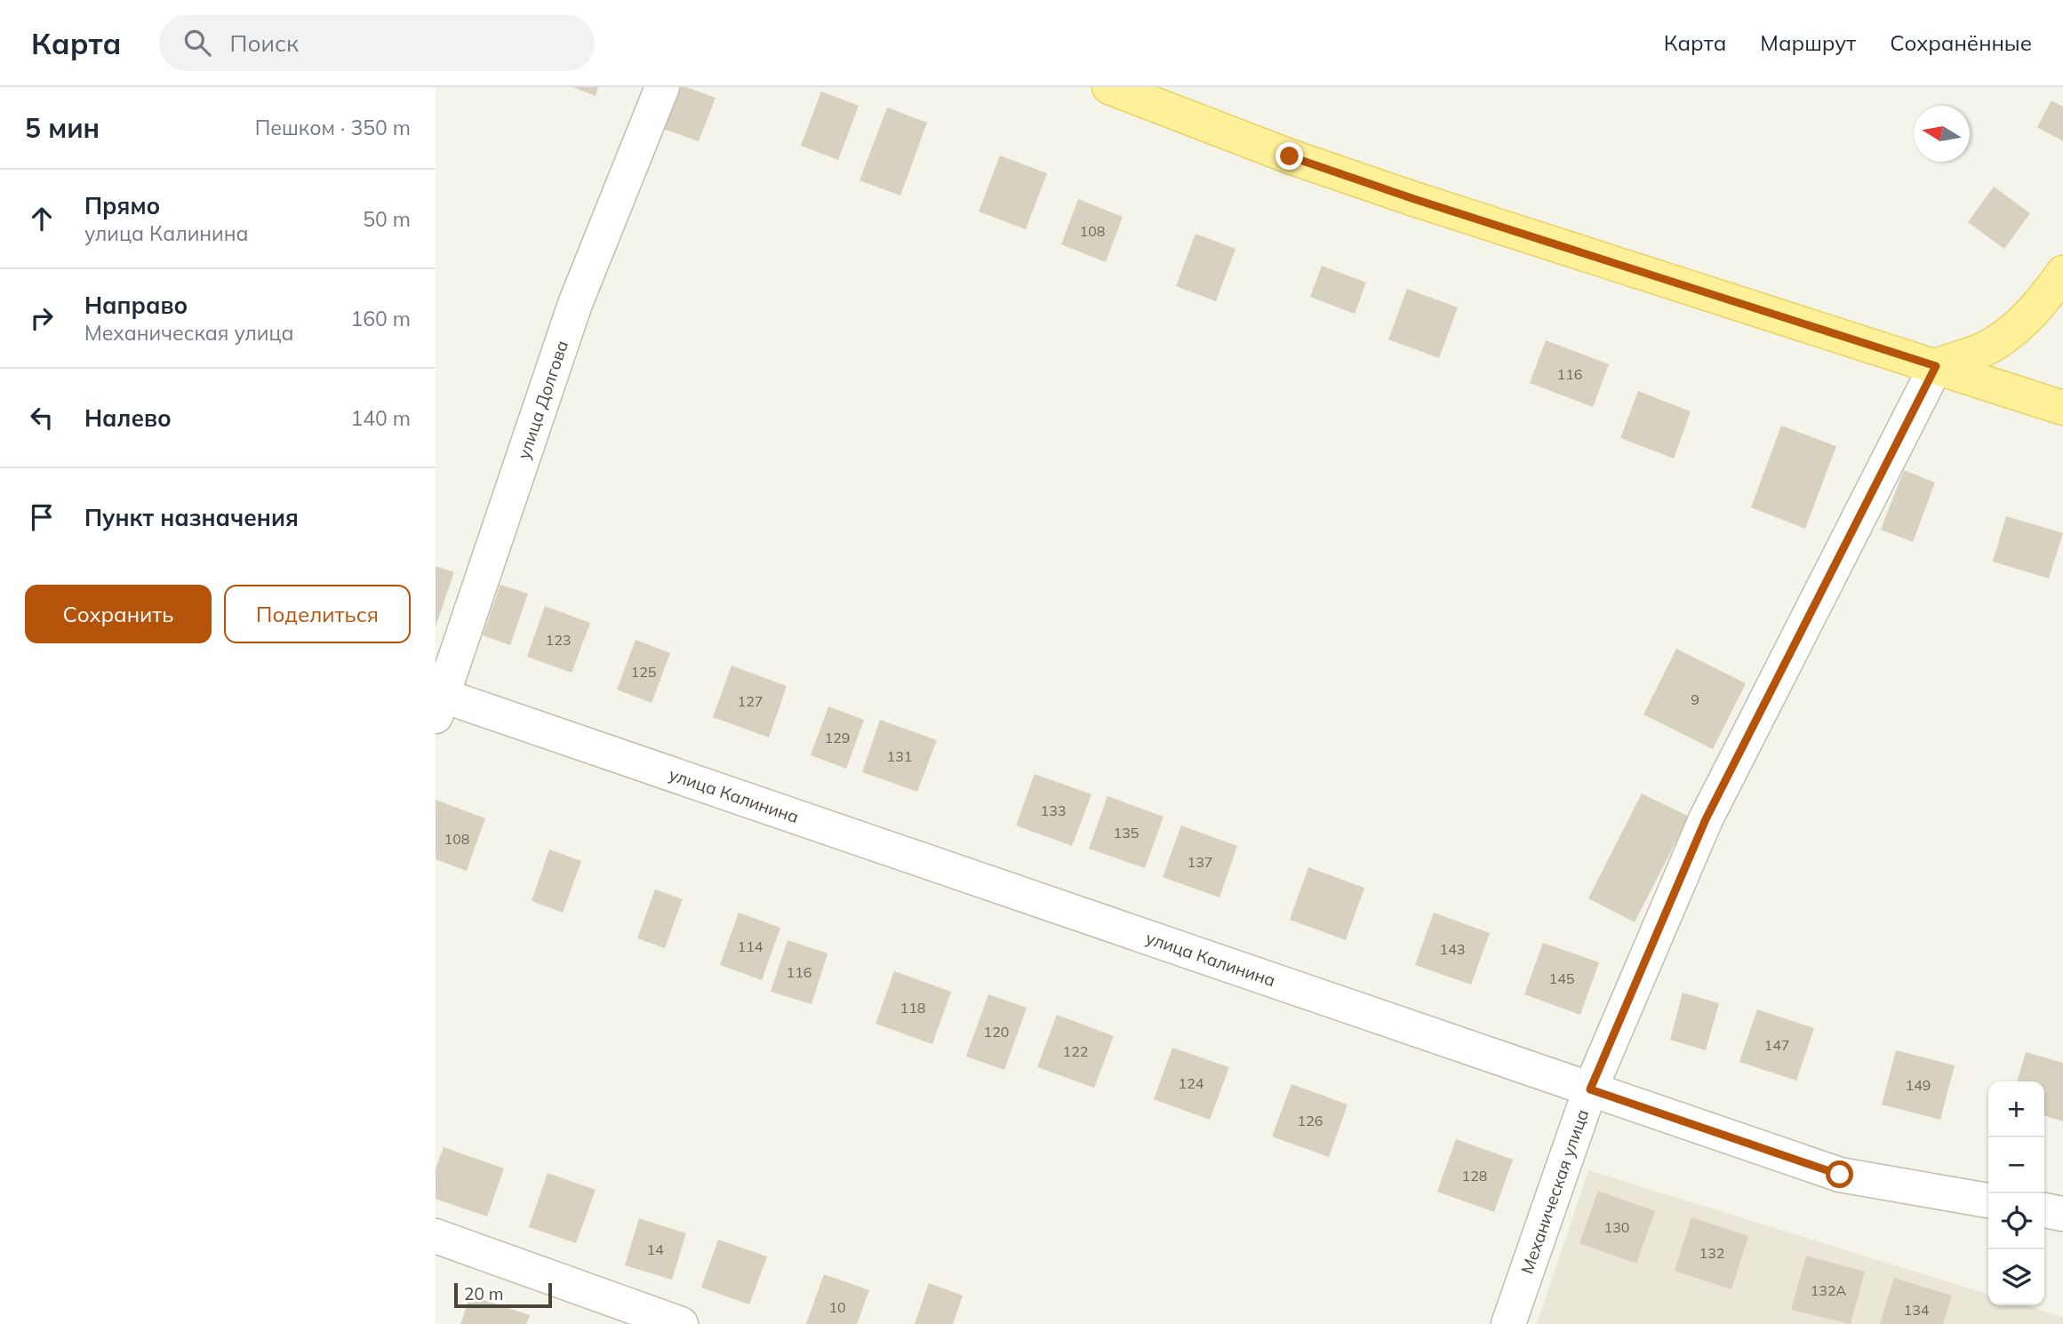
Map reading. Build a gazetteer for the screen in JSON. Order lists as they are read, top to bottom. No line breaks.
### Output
{"streets":{"street":["улица Долгова","улица Калинина","Механическая улица"]},"crossings":[["улица Долгова","улица Калинина"],["улица Калинина","Механическая улица"]],"house_numbers":["108","116","123","125","9","127","129","131","133","135","108","137","114","143","116","145","118","120","147","122","124","149","126","128","130","14","132","132А","10","134"],"scale_bar":"20 m","north":"left","page":{"header":"Карта","search":"Поиск","nav":["Карта","Маршрут","Сохранённые"],"heading":["5 мин","Пешком · 350 m"],"list":[["Прямо","улица Калинина","50 m"],["Направо","Механическая улица","160 m"],["Налево","140 m"],"Пункт назначения"],"buttons":["Сохранить","Поделиться"],"map_buttons":["+","−"],"scale":"20 m"}}
